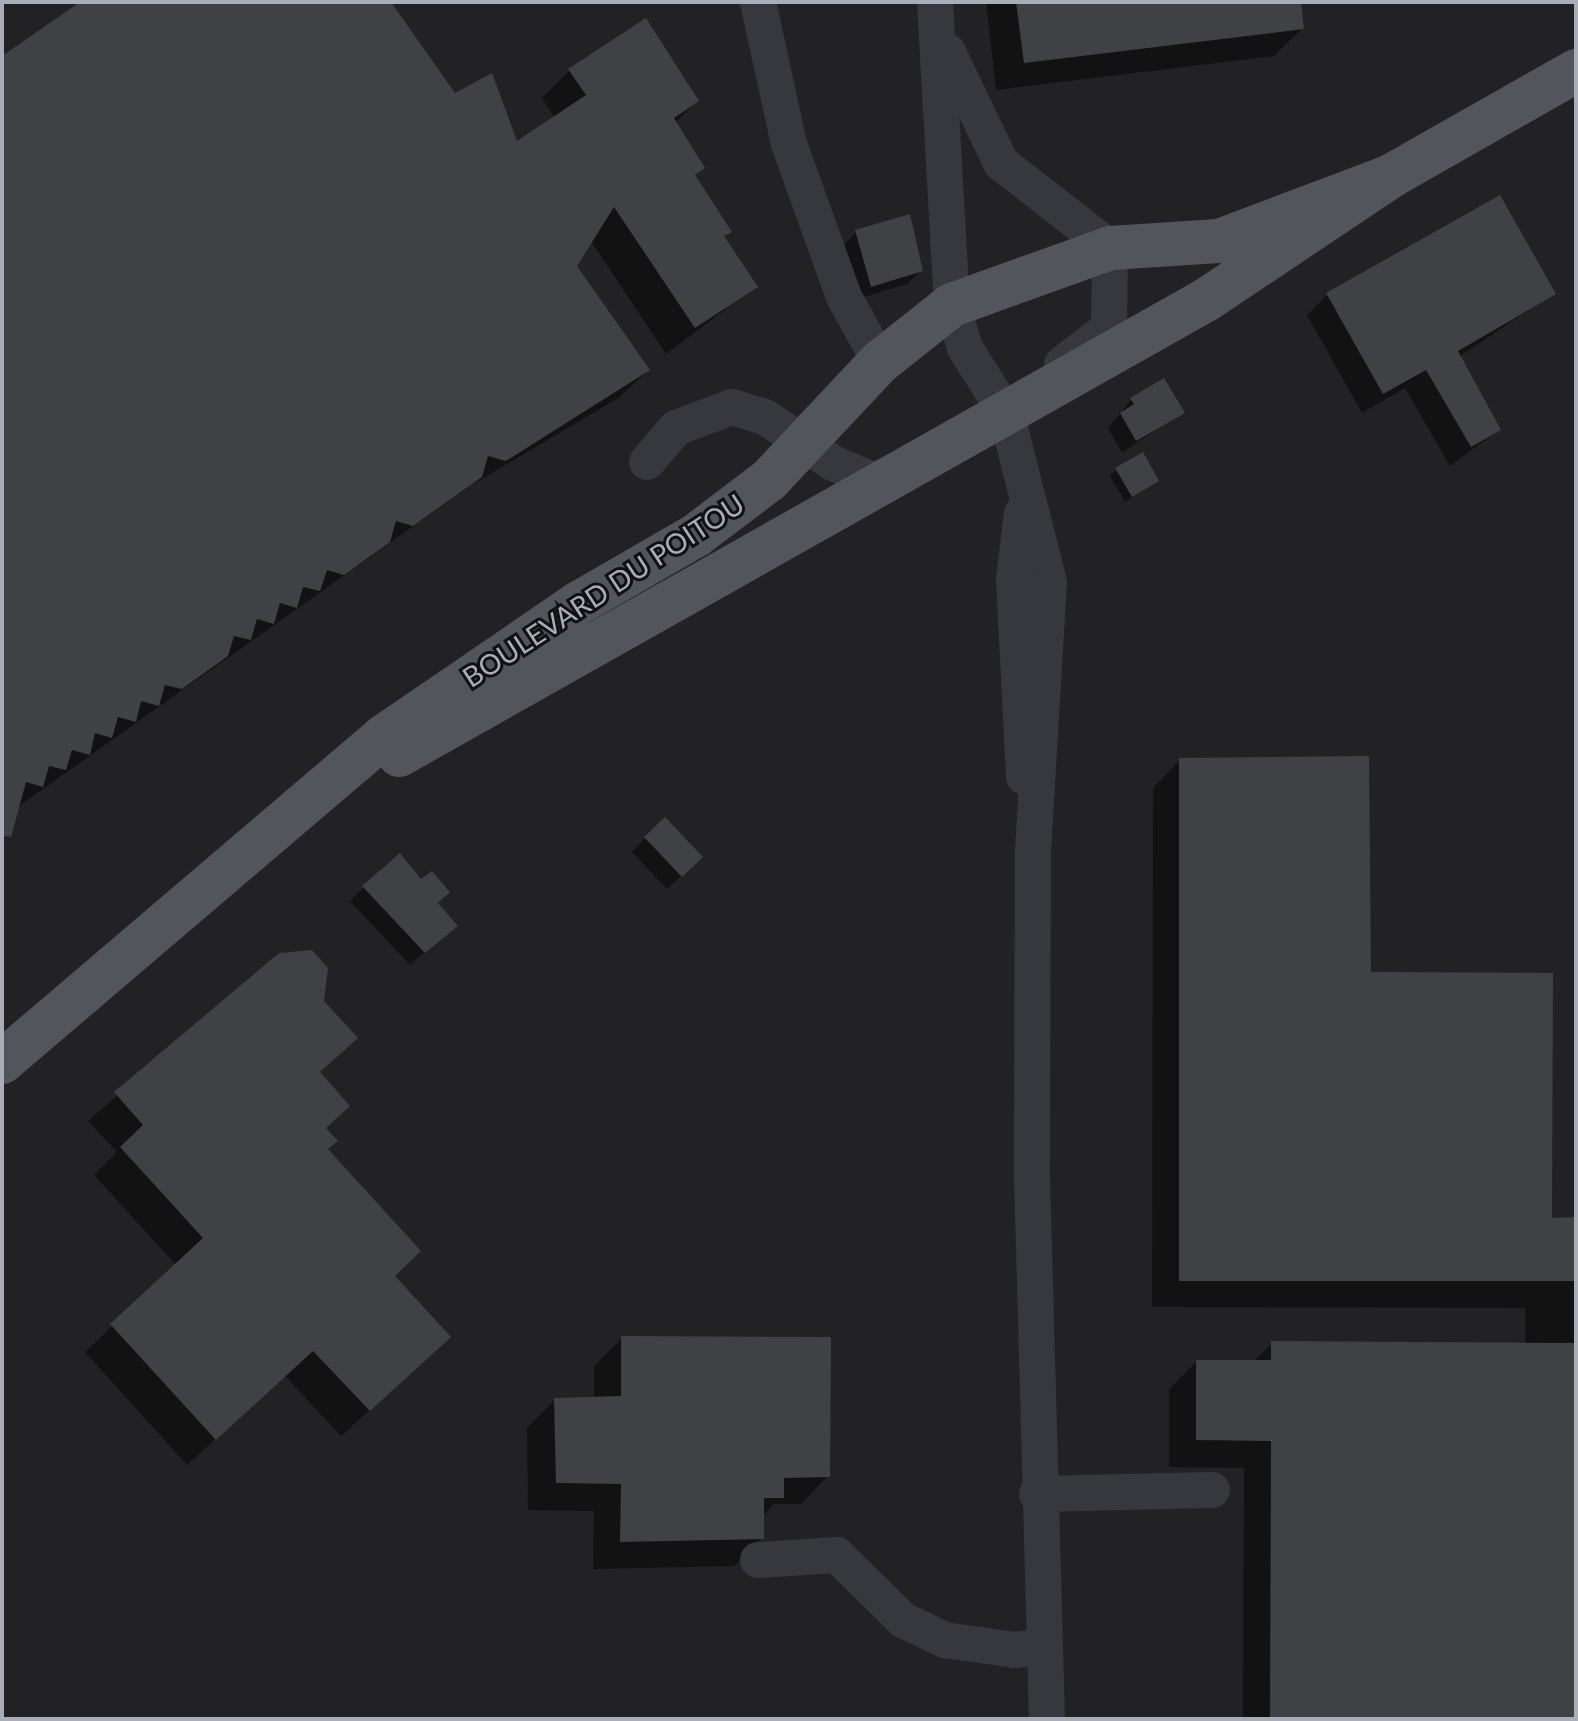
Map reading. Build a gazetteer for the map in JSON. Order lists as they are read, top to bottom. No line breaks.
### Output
{"streets":{"main road":["BOULEVARD DU POITOU"]}}
